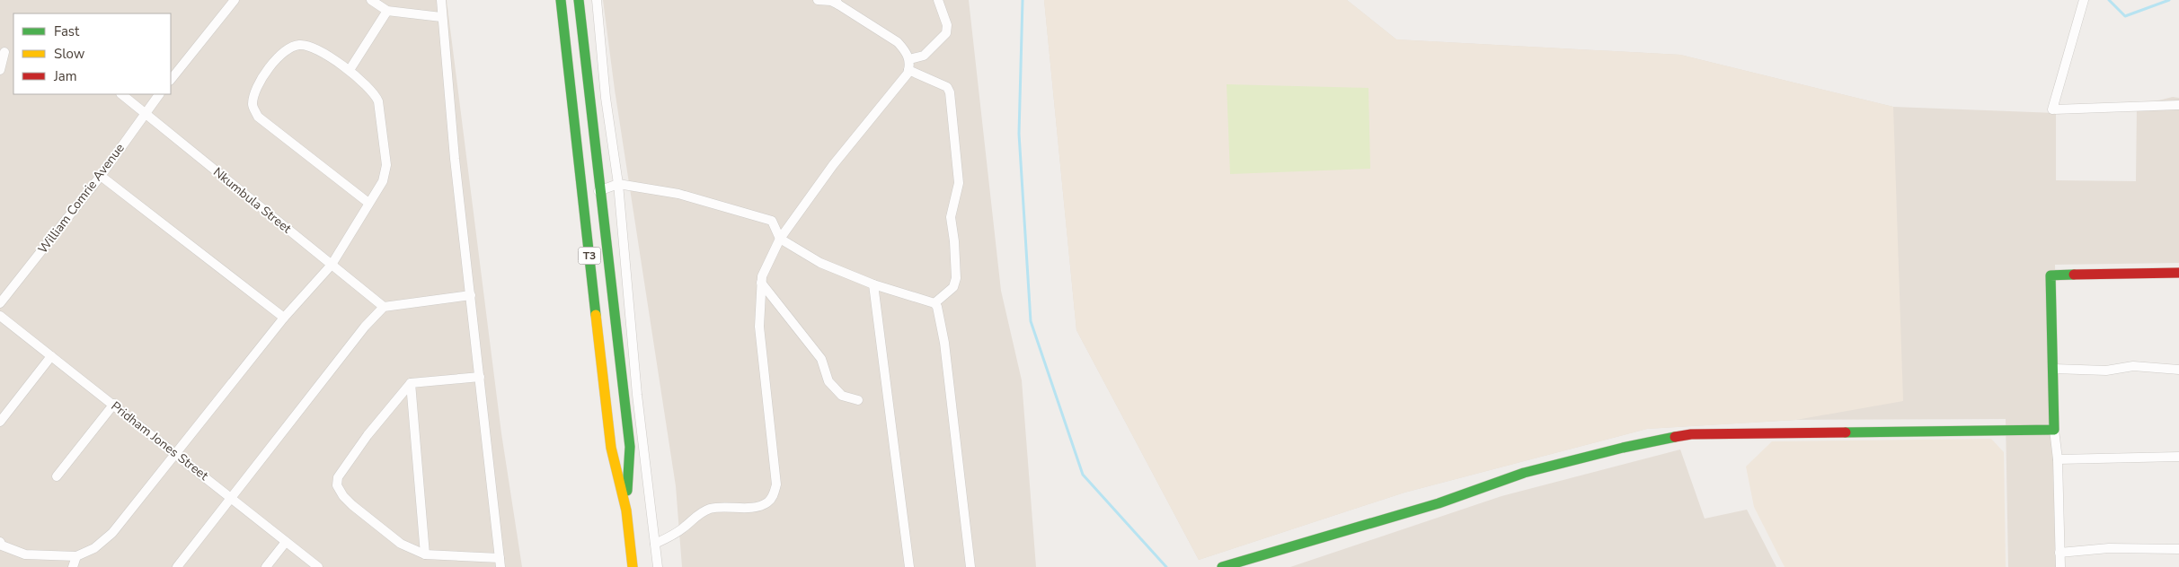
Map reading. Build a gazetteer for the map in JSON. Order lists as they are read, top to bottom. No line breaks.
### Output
{"streets":{"main road":["T3"],"street":["William Comrie Avenue","Nkumbula Street","Pridham Jones Street"]},"crossings":[["William Comrie Avenue","Nkumbula Street"]],"legend":["Fast","Slow","Jam"]}
